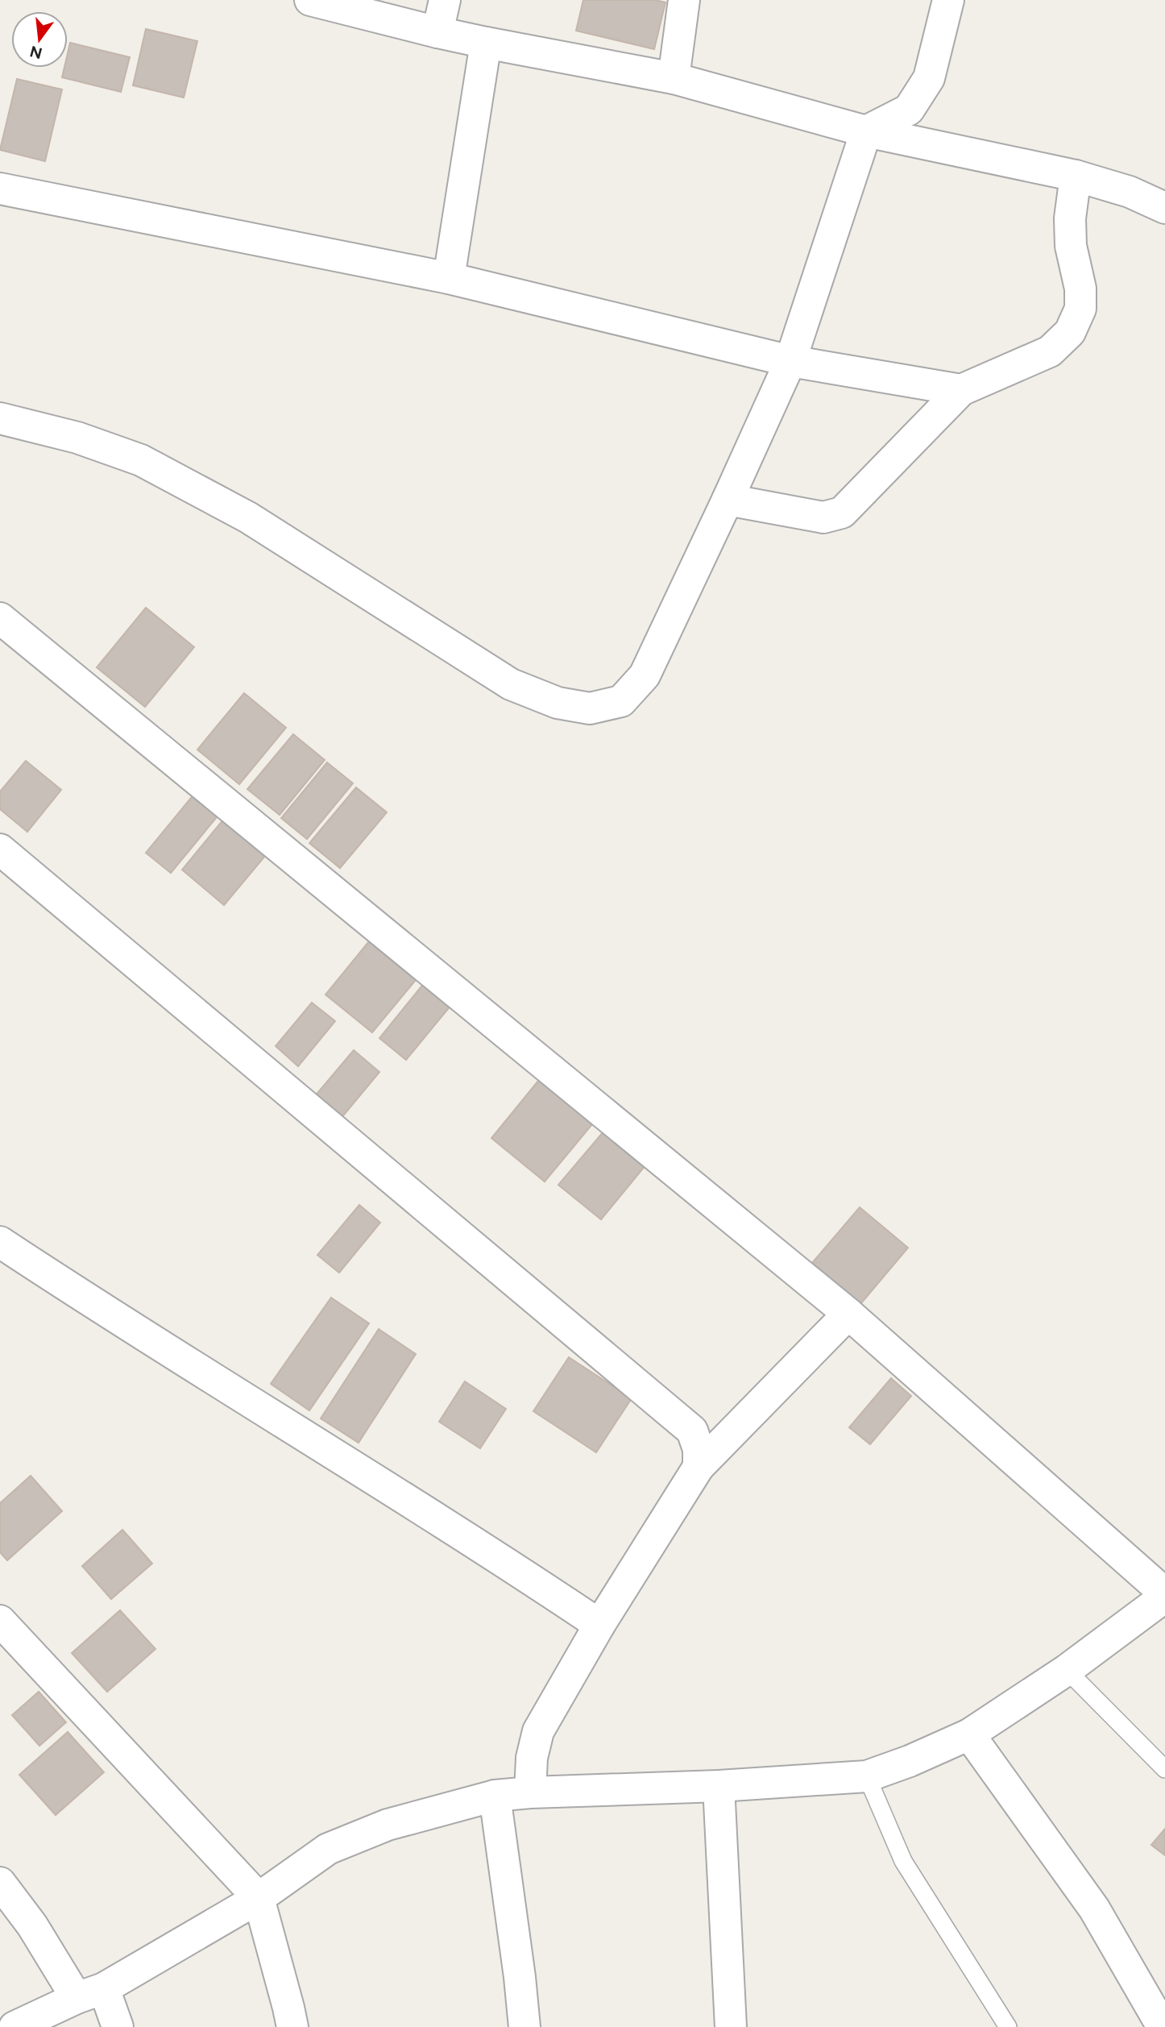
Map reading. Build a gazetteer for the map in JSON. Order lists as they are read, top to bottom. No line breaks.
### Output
{"north":"bottom"}
